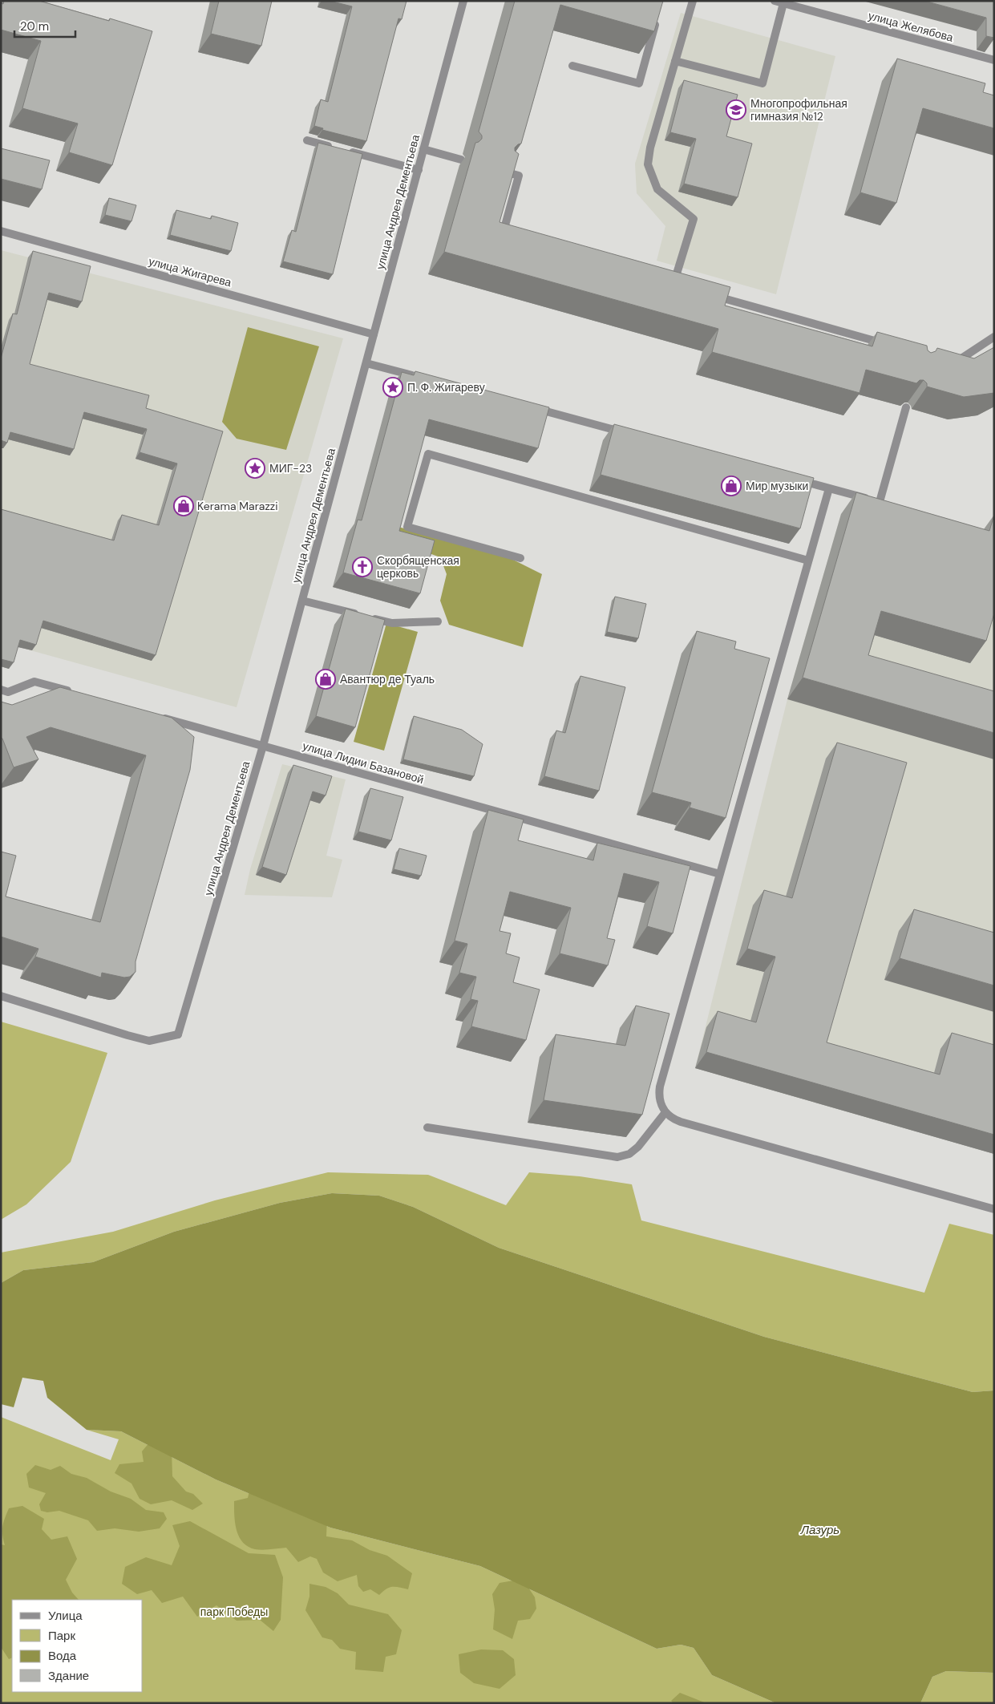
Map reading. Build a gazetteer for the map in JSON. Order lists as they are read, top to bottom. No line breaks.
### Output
{"streets":{"street":["улица Желябова","улица Андрея Дементьева","улица Жигарева","улица Лидии Базановой"]},"crossings":[["улица Андрея Дементьева","улица Жигарева"],["улица Андрея Дементьева","улица Лидии Базановой"]],"water":["Лазурь"],"parks":["парк Победы"],"places":{"school or university":["Многопрофильная гимназия №12"],"place":["П. Ф. Жигареву","МИГ-23"],"shop":["Мир музыки","Kerama Marazzi","Авантюр де Туаль"],"church":["Скорбященская церковь"]},"legend":["Улица","Парк","Вода","Здание"],"scale_bar":"20 m"}
